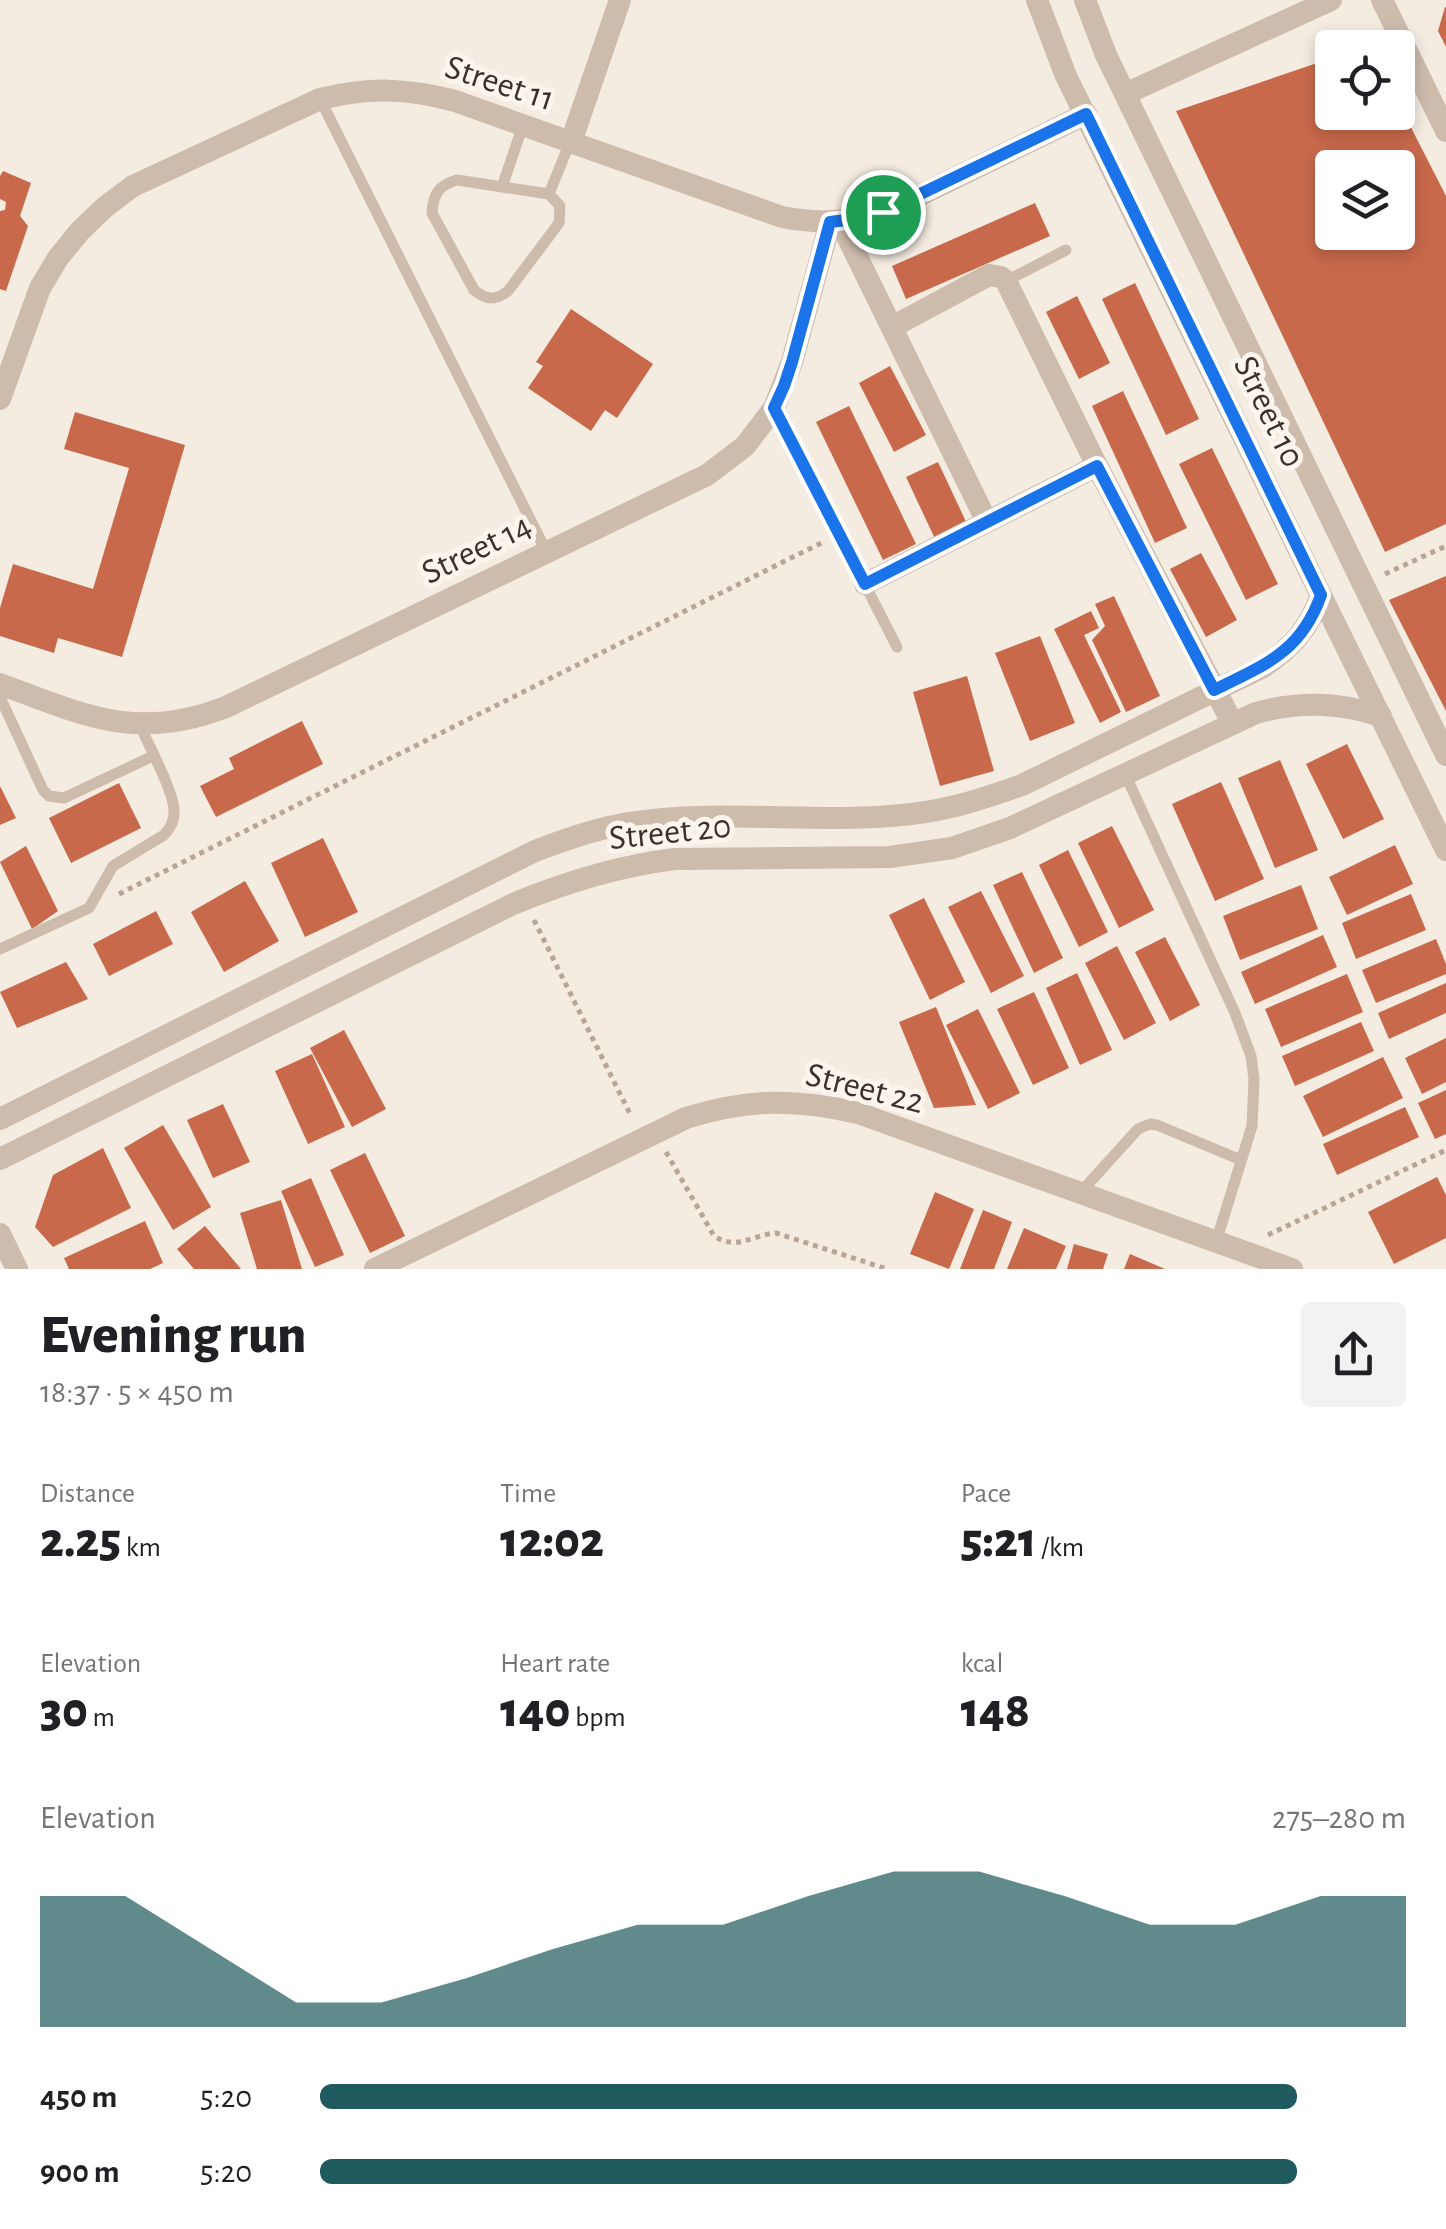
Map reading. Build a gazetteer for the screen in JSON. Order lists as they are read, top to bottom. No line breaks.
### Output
{"streets":{"street":["Street 11","Street 10","Street 14","Street 20","Street 22"]},"crossings":[["Street 11","Street 10"],["Street 11","Street 14"],["Street 10","Street 20"]],"page":{"heading":["Evening run","18:37 · 5 × 450 m"],"stats":[["Distance","2.25 km"],["Time","12:02"],["Pace","5:21 /km"],["Elevation","30 m"],["Heart rate","140 bpm"],["kcal","148"]],"chart":["Elevation","275–280 m"],"list":[{"name":"450 m","note":"5:20"},{"name":"900 m","note":"5:20"}]}}
